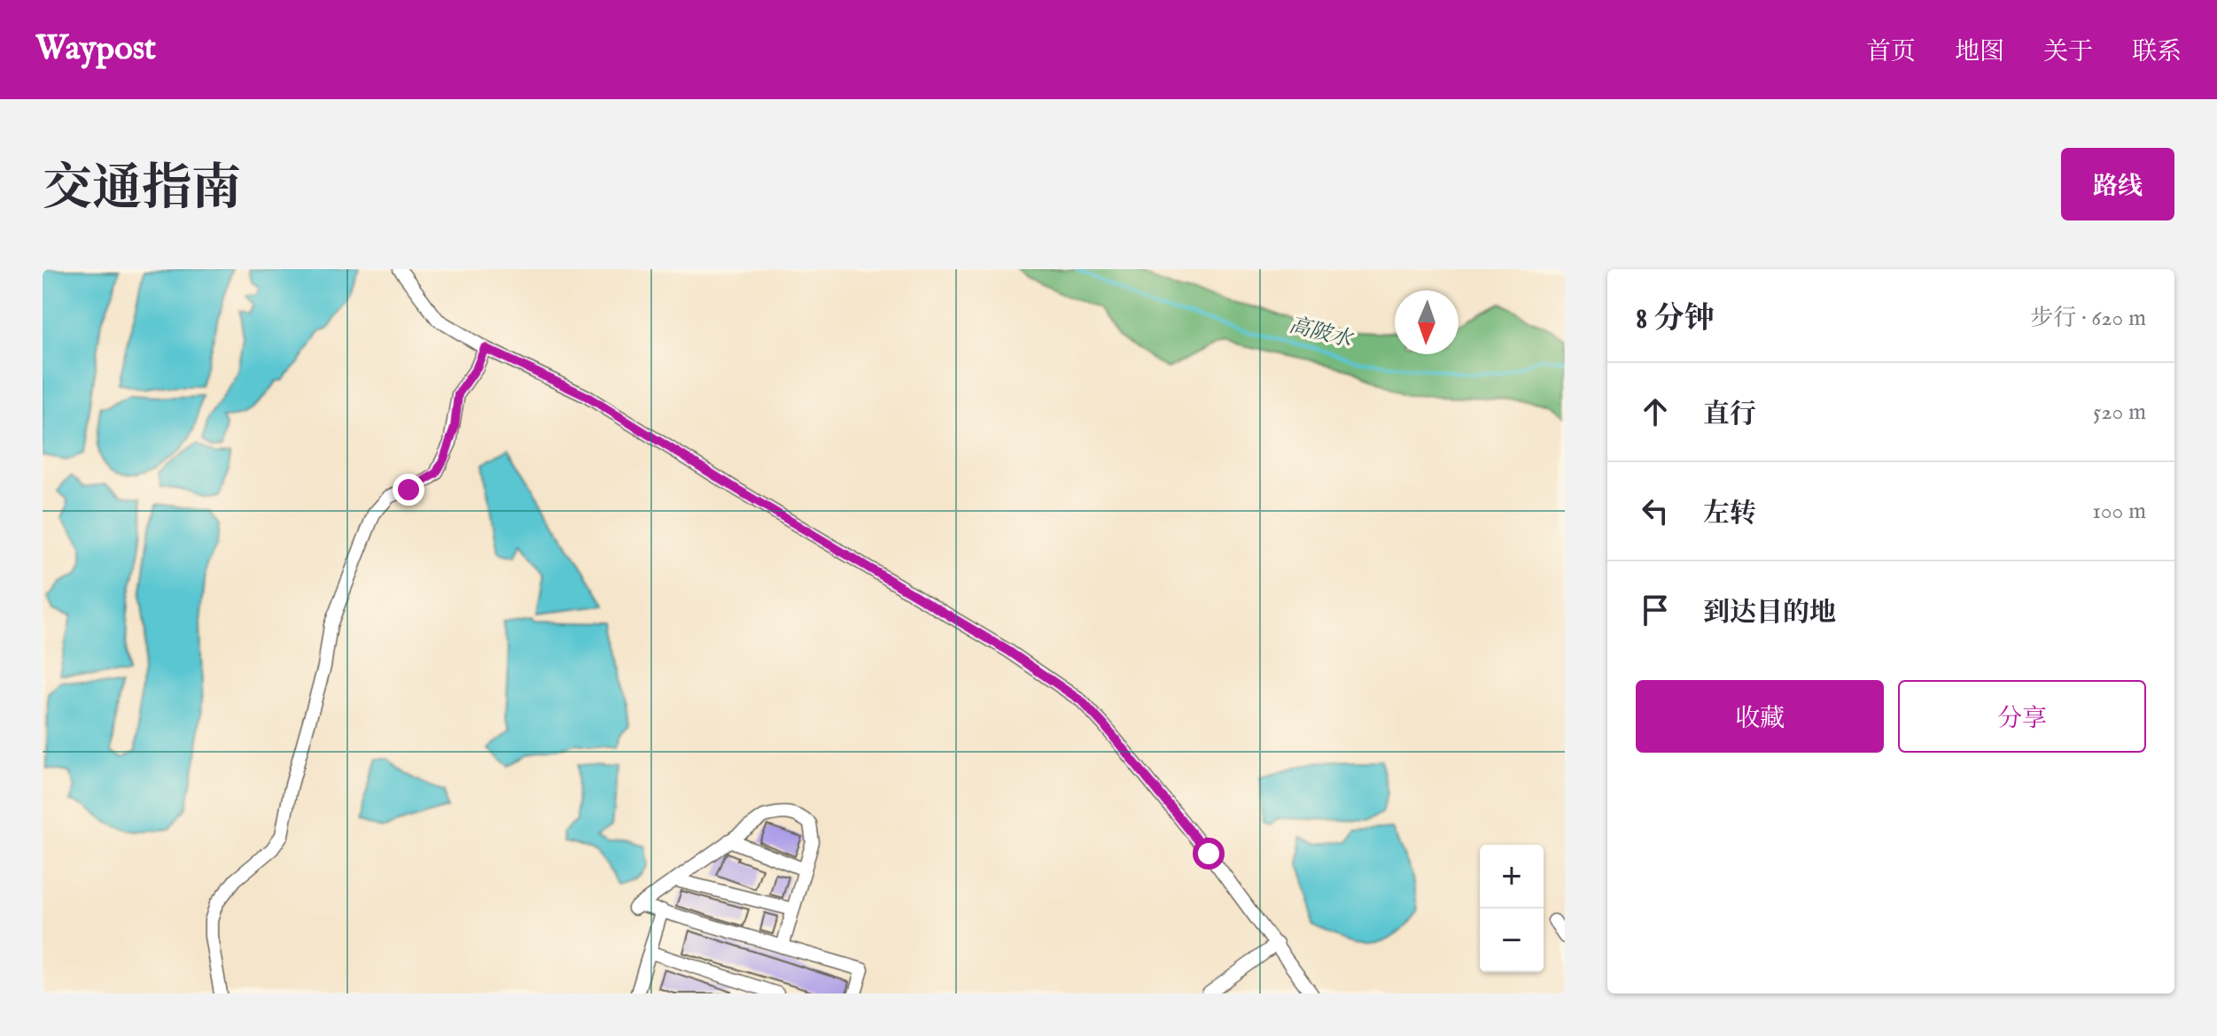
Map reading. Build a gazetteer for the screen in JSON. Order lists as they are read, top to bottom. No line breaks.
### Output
{"water":["高陂水"],"north":"bottom","page":{"header":"Waypost","nav":["首页","地图","关于","联系"],"title":"交通指南","buttons":["路线",["收藏","分享"]],"heading":["8 分钟","步行 · 620 m"],"list":[["直行","520 m"],["左转","100 m"],"到达目的地"],"map_buttons":["+","−"]}}
